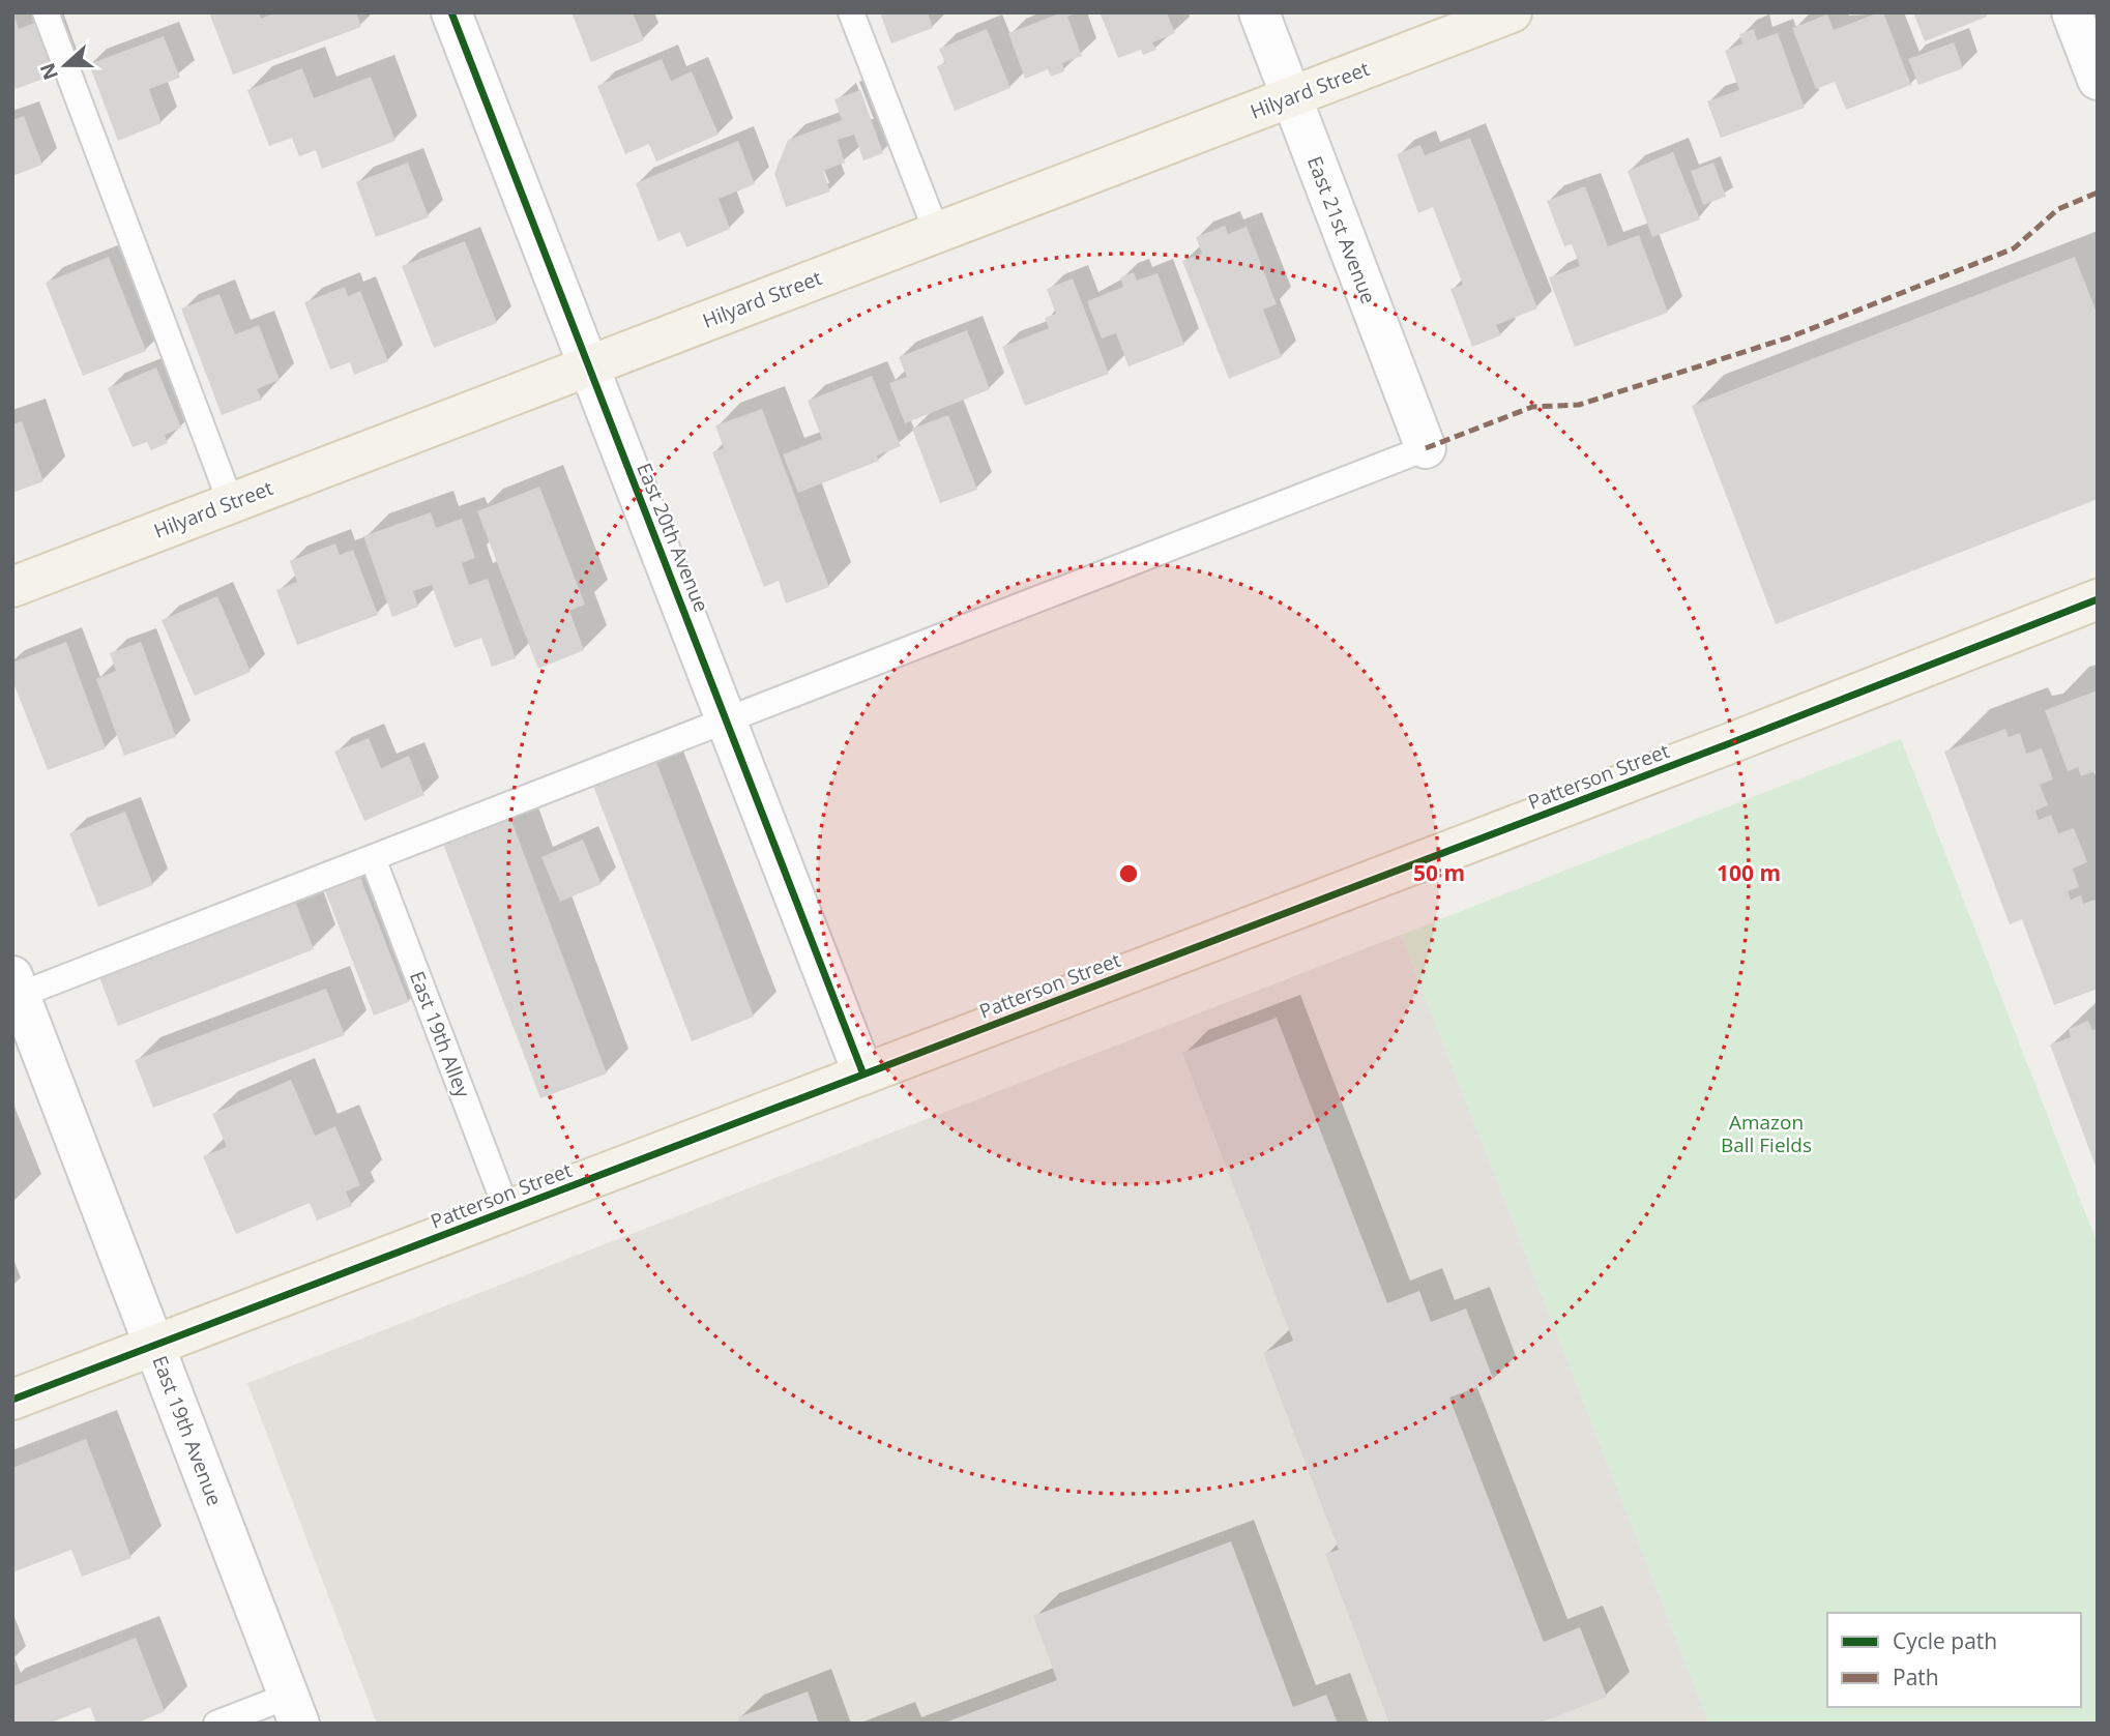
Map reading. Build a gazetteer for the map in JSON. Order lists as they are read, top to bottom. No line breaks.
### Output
{"streets":{"main road":["Hilyard Street","Patterson Street"],"street":["East 21st Avenue","East 20th Avenue","East 19th Avenue"],"lane":["East 19th Alley"]},"crossings":[["Hilyard Street","East 21st Avenue"],["Hilyard Street","East 20th Avenue"],["East 20th Avenue","Patterson Street"],["Patterson Street","East 19th Alley"],["Patterson Street","East 19th Avenue"]],"parks":["Amazon Ball Fields"],"legend":["Cycle path","Path"],"north":"left","rings":["50 m","100 m"]}
